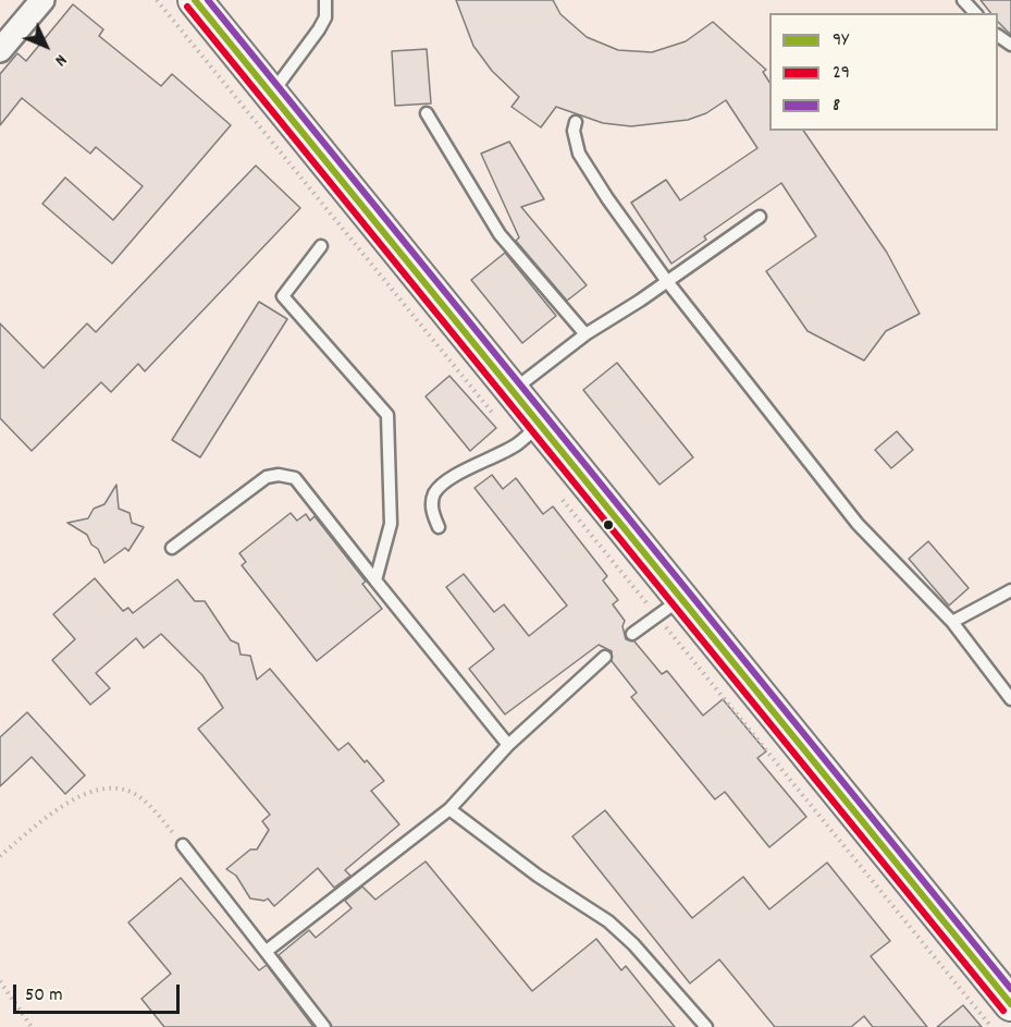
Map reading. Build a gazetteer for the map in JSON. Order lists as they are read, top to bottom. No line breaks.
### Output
{"lines":["transit line 9Y","transit line 8","transit line 29"],"legend":["9Y","29","8"],"scale_bar":"50 m","north":"bottom right"}
